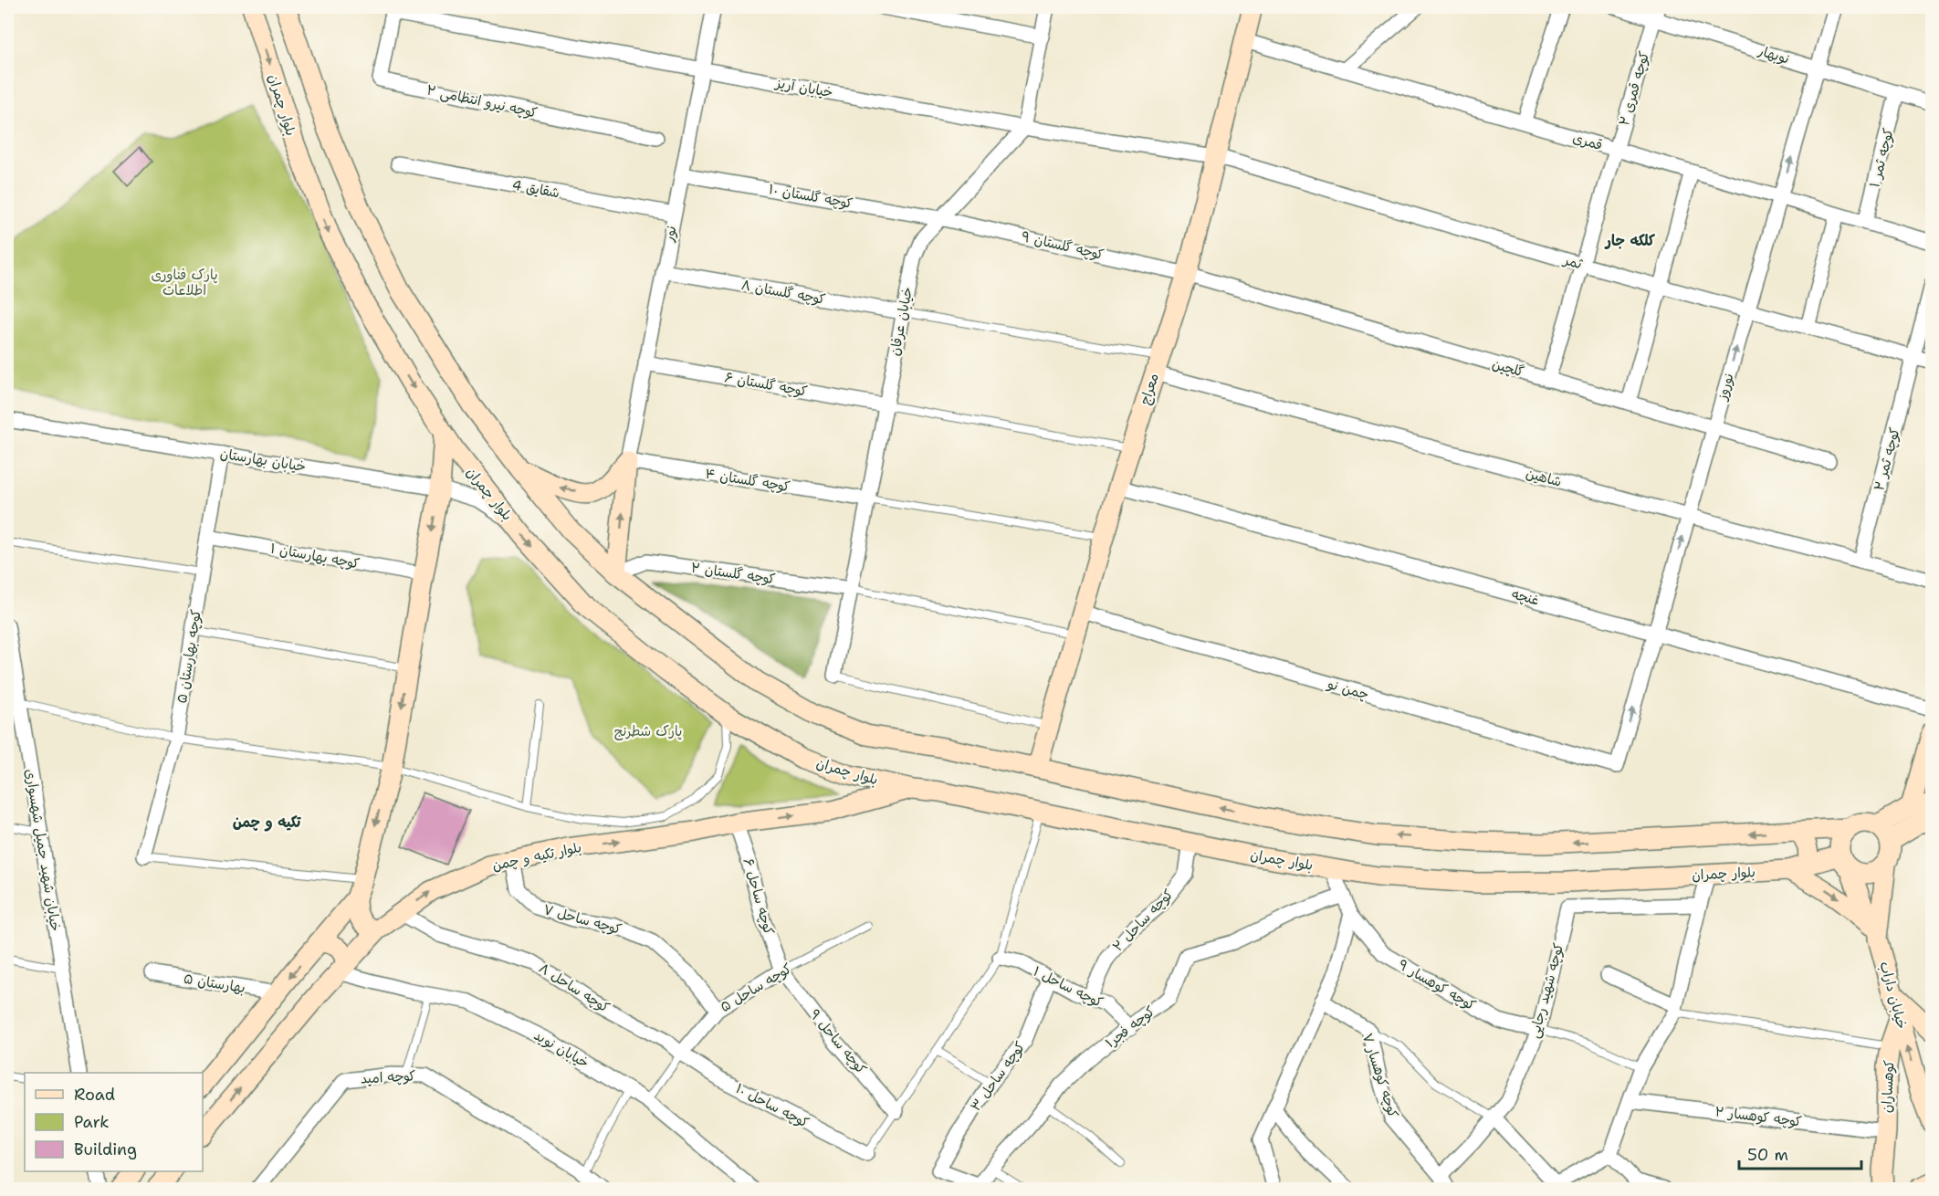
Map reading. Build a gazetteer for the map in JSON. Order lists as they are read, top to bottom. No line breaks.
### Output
{"streets":{"main road":["بلوار چمران","معراج","بلوار تکیه و چمن","خیابان داراب","کوهساران"],"street":["نوبهار","خیابان آریز","کوچه قمری ۲","کوچه نیرو انتظامی ۲","قمری","کوچه ثمر ۱","شقایق 4","کوچه گلستان ۱۰","نور","کوچه گلستان ۹","ثمر","کوچه گلستان ۸","خیابان عرفان","گلچین","کوچه گلستان ۶","نوروز","کوچه ثمر ۲","خیابان بهارستان","شاهین","کوچه گلستان ۴","کوچه بهارستان ۱","کوچه گلستان ۲","غنچه","کوچه بهارستان ۵","چمن نو","خیابان شهید جمیل شهسواری","کوچه ساحل ۶","کوچه ساحل ۷","کوچه ساحل ۲","بهارستان ۵","کوچه کوهسار ۹","کوچه ساحل ۱","کوچه ساحل ۸","کوچه ساحل ۵","کوچه شهید رجایی","کوچه فجر۱","کوچه ساحل ۹","خیابان نوید","کوچه کوهسار ۷","کوچه ساحل ۳","کوچه امید","کوچه ساحل ۱۰","کوچه کوهسار ۲"]},"crossings":[["نوبهار","کوچه قمری ۲"],["نوبهار","کوچه ثمر ۱"],["نوبهار","نوروز"],["خیابان آریز","کوچه نیرو انتظامی ۲"],["خیابان آریز","نور"],["خیابان آریز","ثمر"],["خیابان آریز","خیابان عرفان"],["خیابان آریز","معراج"],["کوچه قمری ۲","قمری"],["کوچه قمری ۲","ثمر"],["کوچه قمری ۲","گلچین"],["بلوار چمران","خیابان بهارستان"],["بلوار چمران","بلوار تکیه و چمن"],["بلوار چمران","کوچه ساحل ۲"],["بلوار چمران","کوچه کوهسار ۹"],["بلوار چمران","خیابان داراب"],["قمری","کوچه ثمر ۱"],["قمری","نوروز"],["قمری","معراج"],["شقایق 4","نور"],["کوچه گلستان ۱۰","نور"],["کوچه گلستان ۱۰","کوچه گلستان ۹"],["کوچه گلستان ۱۰","خیابان عرفان"],["نور","کوچه گلستان ۸"],["نور","کوچه گلستان ۶"],["نور","کوچه گلستان ۴"],["کوچه گلستان ۹","خیابان عرفان"],["کوچه گلستان ۹","گلچین"],["کوچه گلستان ۹","معراج"],["ثمر","نوروز"],["ثمر","معراج"],["ثمر","کوچه ثمر ۲"],["کوچه گلستان ۸","خیابان عرفان"],["خیابان عرفان","کوچه گلستان ۶"],["خیابان عرفان","کوچه گلستان ۴"],["خیابان عرفان","کوچه گلستان ۲"],["گلچین","نوروز"],["گلچین","معراج"],["نوروز","شاهین"],["نوروز","غنچه"],["نوروز","چمن نو"],["معراج","شاهین"],["معراج","غنچه"],["معراج","چمن نو"],["کوچه ثمر ۲","شاهین"],["خیابان بهارستان","کوچه بهارستان ۵"],["کوچه بهارستان ۱","کوچه بهارستان ۵"],["بلوار تکیه و چمن","کوچه ساحل ۶"],["بلوار تکیه و چمن","کوچه ساحل ۷"],["بلوار تکیه و چمن","کوچه ساحل ۸"],["بلوار تکیه و چمن","خیابان نوید"],["کوچه ساحل ۶","کوچه ساحل ۵"],["کوچه ساحل ۶","کوچه ساحل ۹"],["کوچه ساحل ۷","کوچه ساحل ۵"],["کوچه ساحل ۲","کوچه ساحل ۱"],["کوچه کوهسار ۹","کوچه شهید رجایی"],["کوچه کوهسار ۹","کوچه فجر۱"],["کوچه ساحل ۱","کوچه فجر۱"],["کوچه ساحل ۱","کوچه ساحل ۳"],["کوچه ساحل ۸","کوچه ساحل ۵"],["کوچه ساحل ۸","کوچه ساحل ۱۰"],["کوچه ساحل ۵","کوچه ساحل ۹"],["کوچه ساحل ۵","خیابان نوید"],["کوچه ساحل ۵","کوچه ساحل ۱۰"],["کوچه شهید رجایی","کوچه کوهسار ۷"],["خیابان داراب","کوهساران"],["کوچه فجر۱","کوچه ساحل ۳"],["کوهساران","کوچه کوهسار ۲"]],"one_way":["نوروز","بلوار تکیه و چمن","خیابان داراب"],"districts":["کلکه جار","تکیه و چمن"],"parks":["پارک فناوری اطلاعات","پارک شطرنج"],"legend":["Road","Park","Building"],"scale_bar":"50 m"}
